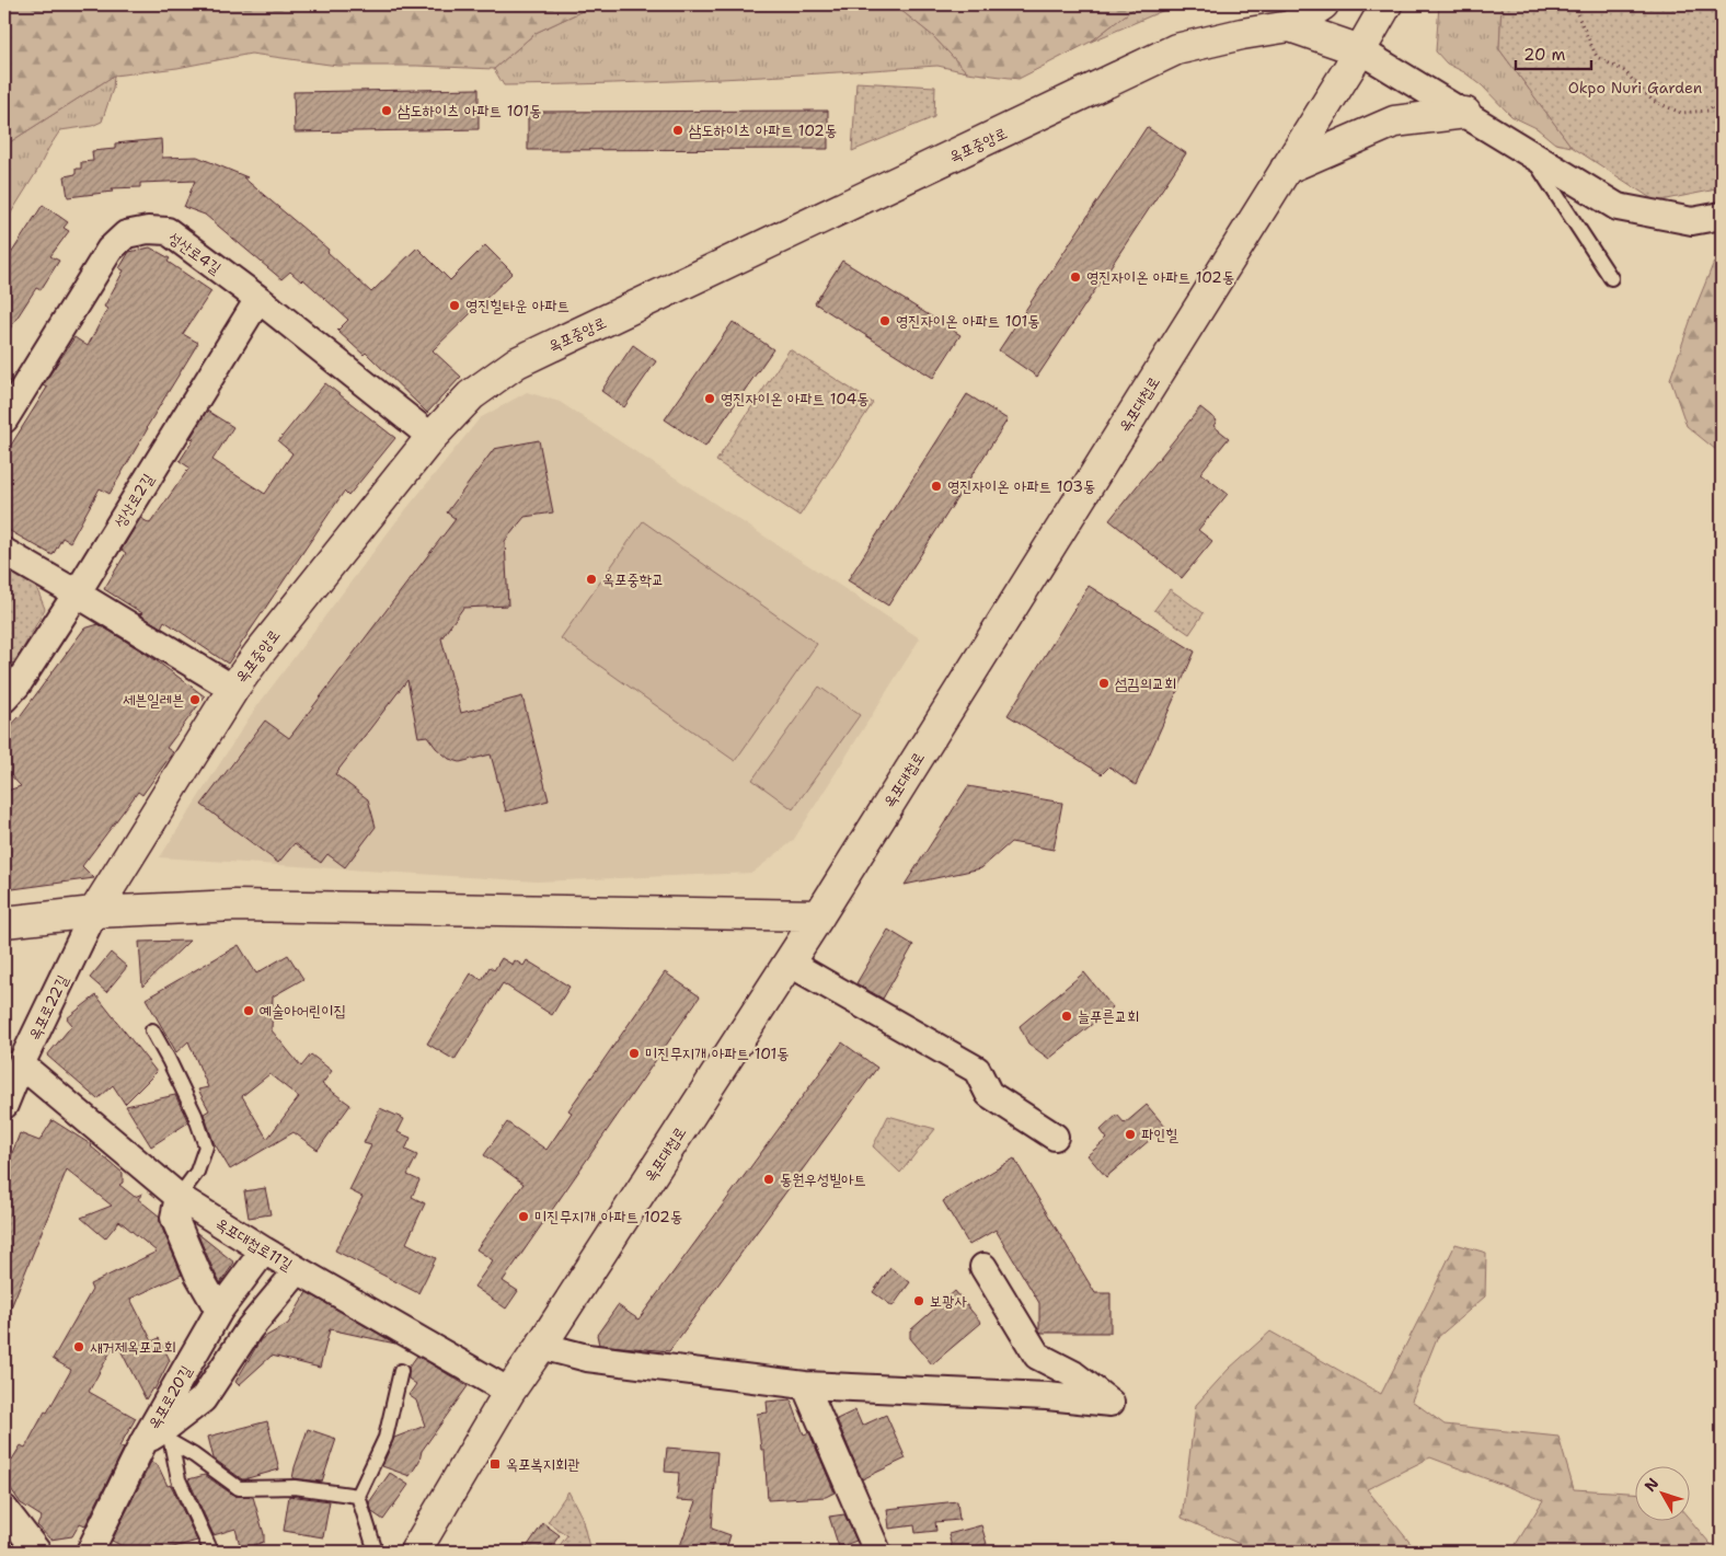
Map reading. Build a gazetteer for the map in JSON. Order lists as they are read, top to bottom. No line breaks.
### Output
{"streets":{"street":["옥포중앙로","성산로4길","옥포대첩로","성산로2길","옥포로22길","옥포대첩로11길","옥포로20길"]},"crossings":[["옥포중앙로","성산로4길"],["옥포중앙로","옥포대첩로"],["옥포중앙로","옥포로22길"],["성산로4길","성산로2길"],["옥포대첩로","옥포대첩로11길"],["옥포로22길","옥포대첩로11길"],["옥포대첩로11길","옥포로20길"]],"parks":["Okpo Nuri Garden"],"places":{"other":["삼도하이츠 아파트 101동","삼도하이츠 아파트 102동","영진자이온 아파트 102동","영진힐타운 아파트","영진자이온 아파트 101동","영진자이온 아파트 104동","영진자이온 아파트 103동","옥포중학교","섬김의교회","세븐일레븐","예술아어린이집","늘푸른교회","미진무지개 아파트 101동","파인힐","동원우성빌아트","미진무지개 아파트 102동","보광사","새거제옥포교회"],"transit":["옥포복지회관"]},"scale_bar":"20 m","north":"top left"}
